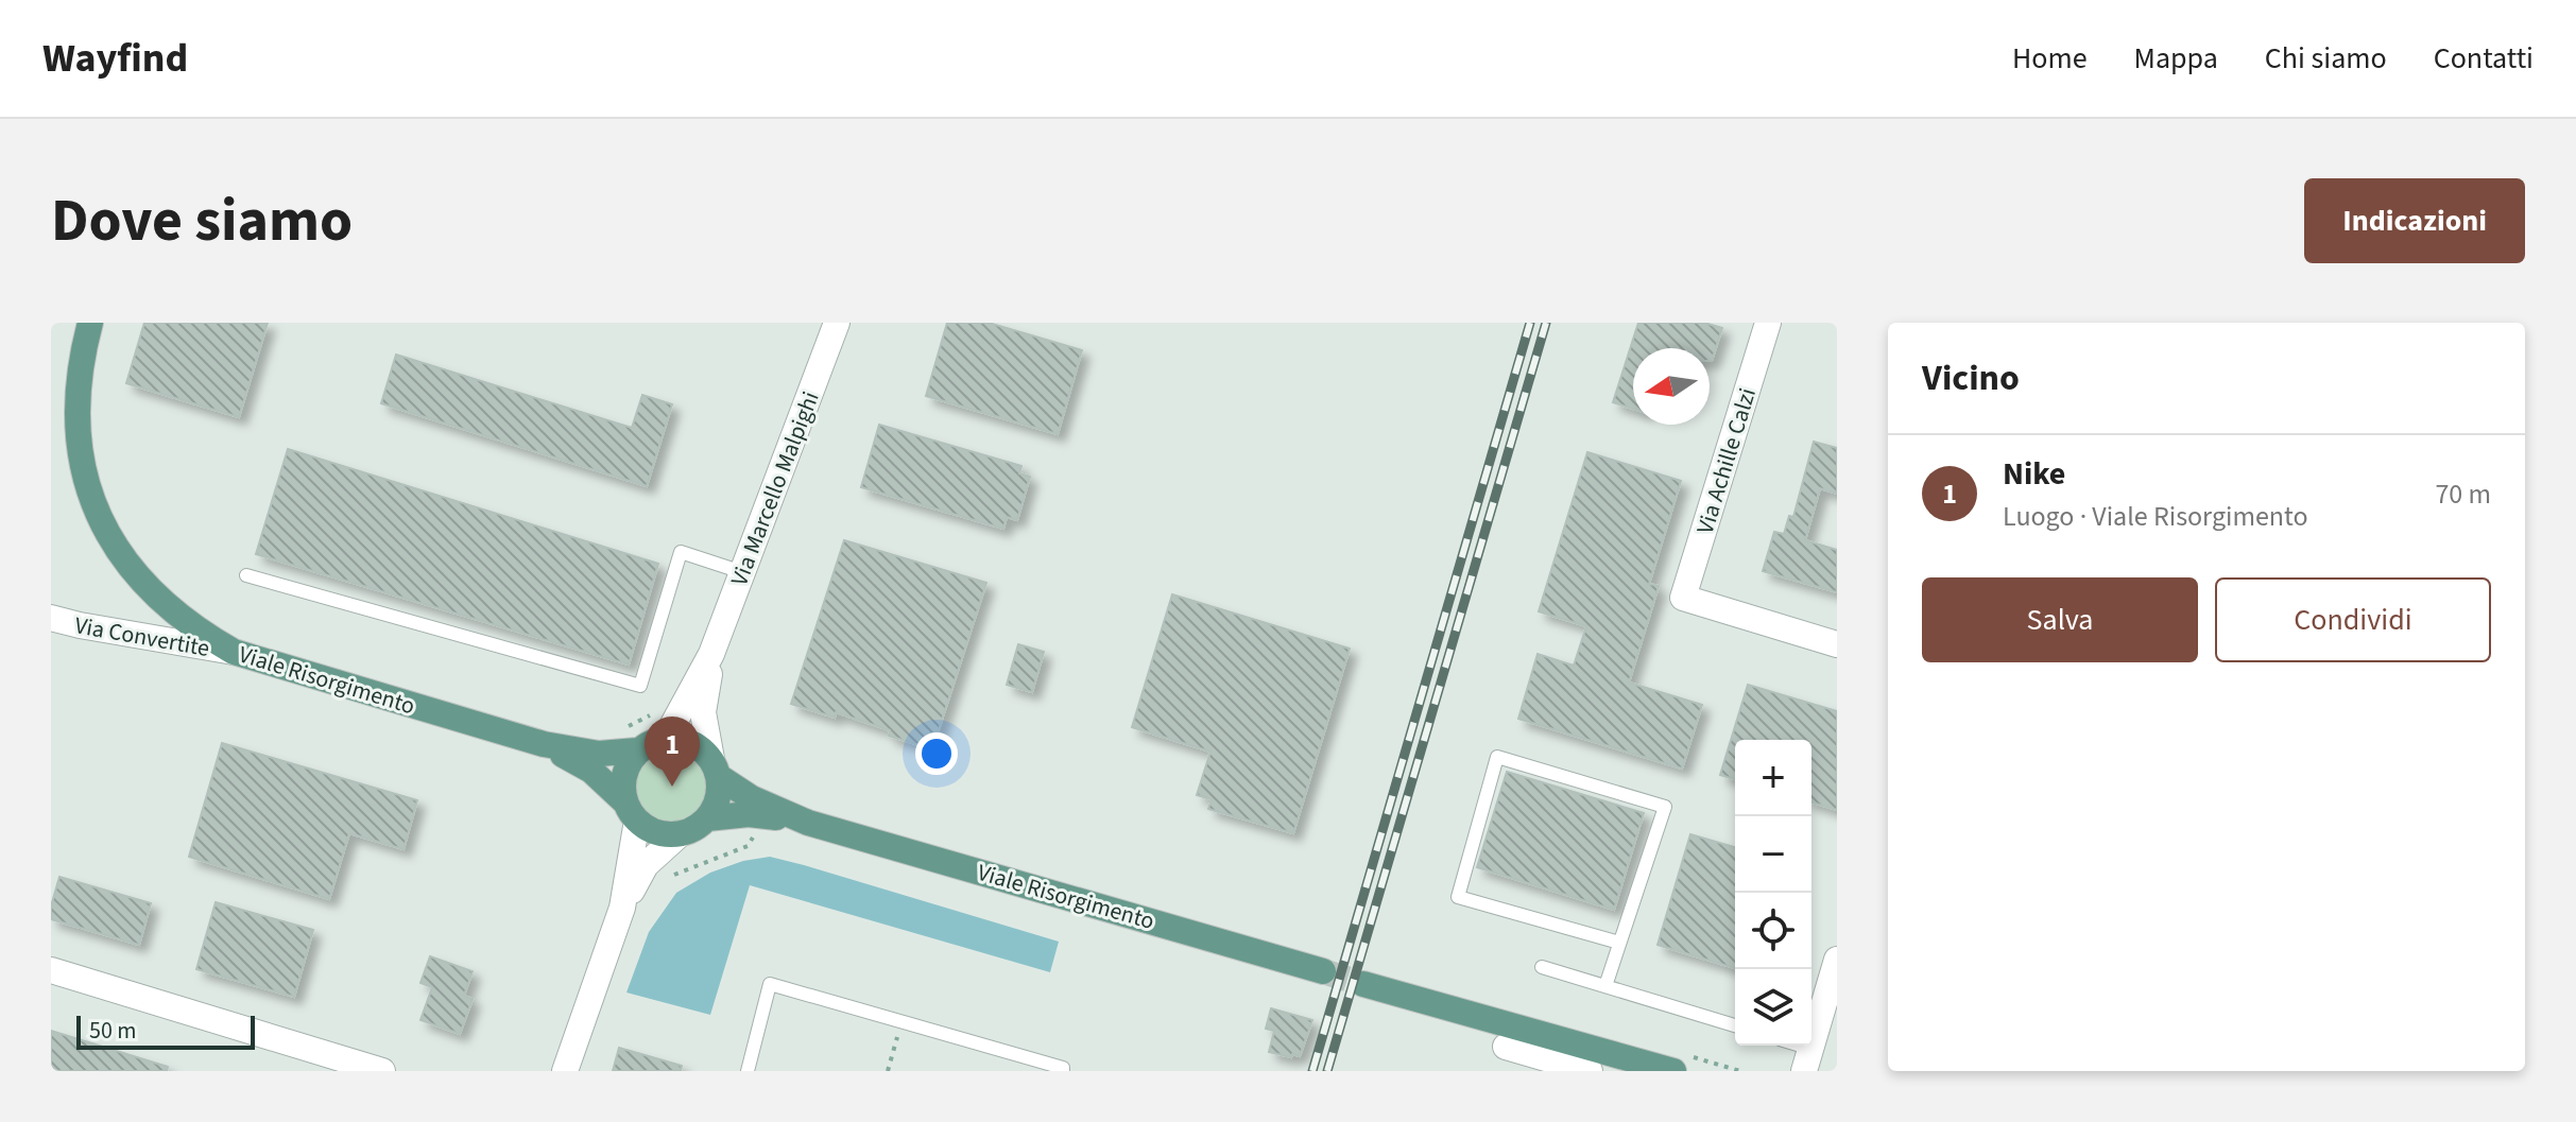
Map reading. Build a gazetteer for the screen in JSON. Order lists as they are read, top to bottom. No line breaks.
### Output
{"streets":{"main road":["Viale Risorgimento"],"street":["Via Achille Calzi","Via Marcello Malpighi","Via Convertite"]},"crossings":[["Via Marcello Malpighi","Viale Risorgimento"],["Via Convertite","Viale Risorgimento"]],"scale_bar":"50 m","north":"left","page":{"header":"Wayfind","nav":["Home","Mappa","Chi siamo","Contatti"],"buttons":["Indicazioni",["Salva","Condividi"]],"title":"Dove siamo","heading":"Vicino","list":[{"mark":"1","name":"Nike","note":"Luogo · Viale Risorgimento","value":"70 m"}],"pins":"1","map_buttons":["+","−"],"scale":"50 m"}}
